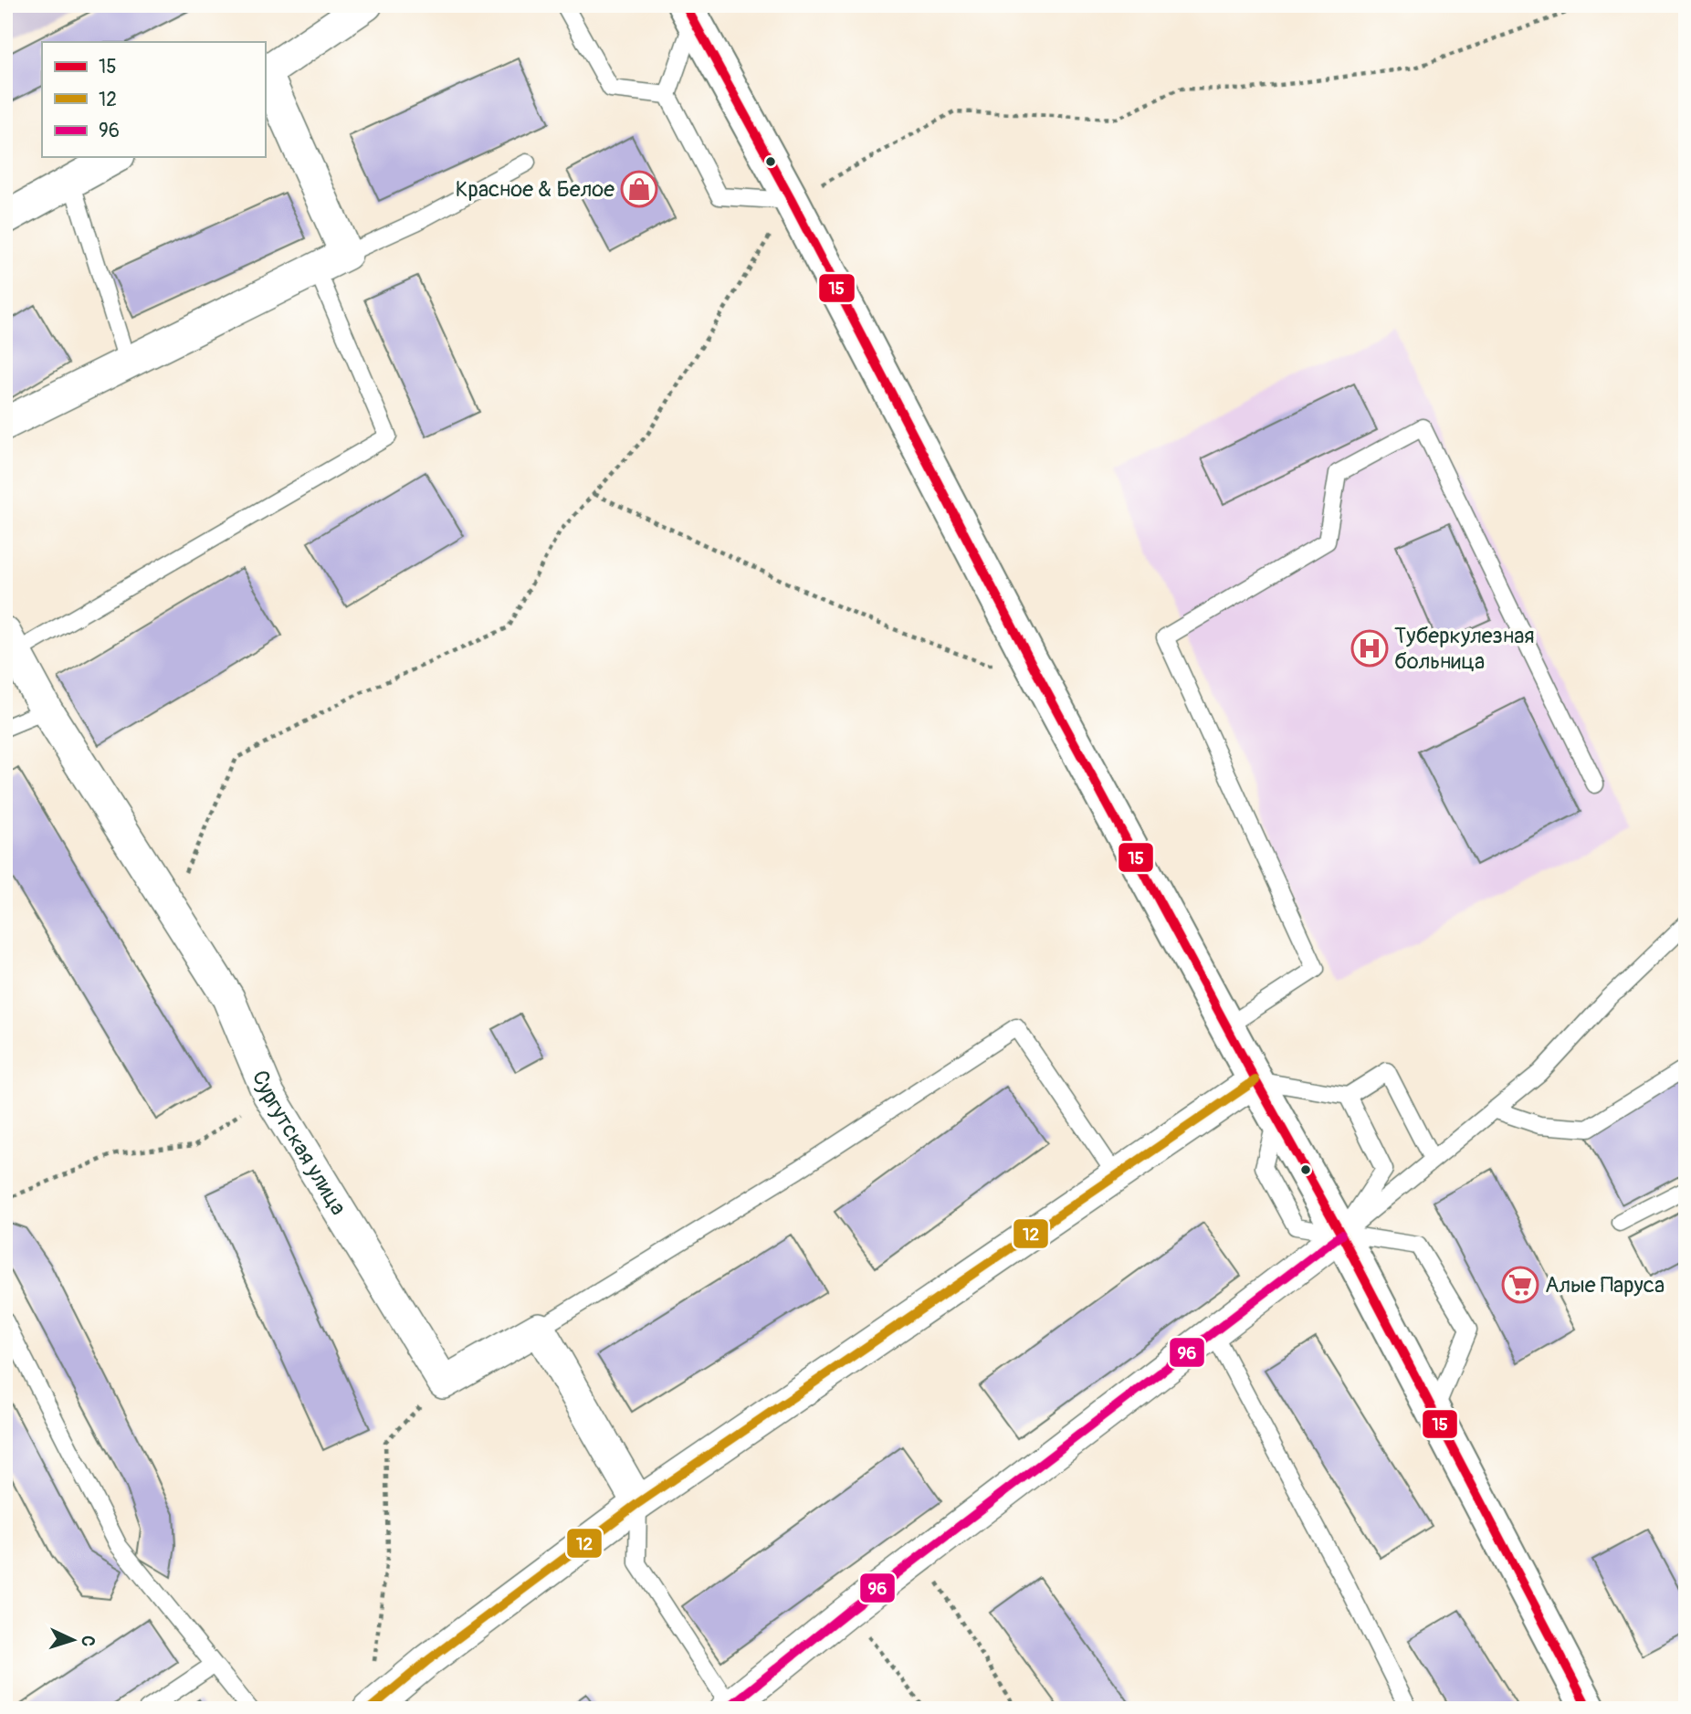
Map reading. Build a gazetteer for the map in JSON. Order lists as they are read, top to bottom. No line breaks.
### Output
{"streets":{"street":["Сургутская улица"]},"places":{"shop":["Красное & Белое"],"hospital":["Туберкулезная больница"],"supermarket":["Алые Паруса"]},"lines":["transit line 15","transit line 12","transit line 96"],"legend":["15","12","96"],"north":"right"}
